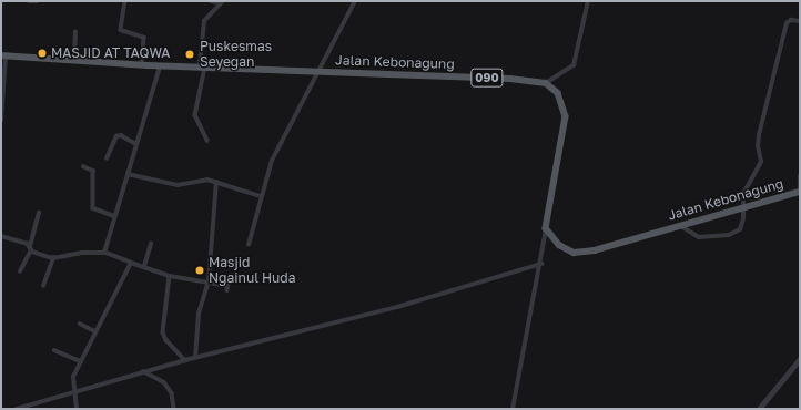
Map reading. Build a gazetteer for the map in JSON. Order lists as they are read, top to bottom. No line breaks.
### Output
{"streets":{"main road":["Jalan Kebonagung","090"]},"places":["MASJID AT TAQWA","Puskesmas Seyegan","Masjid Ngainul Huda"]}
